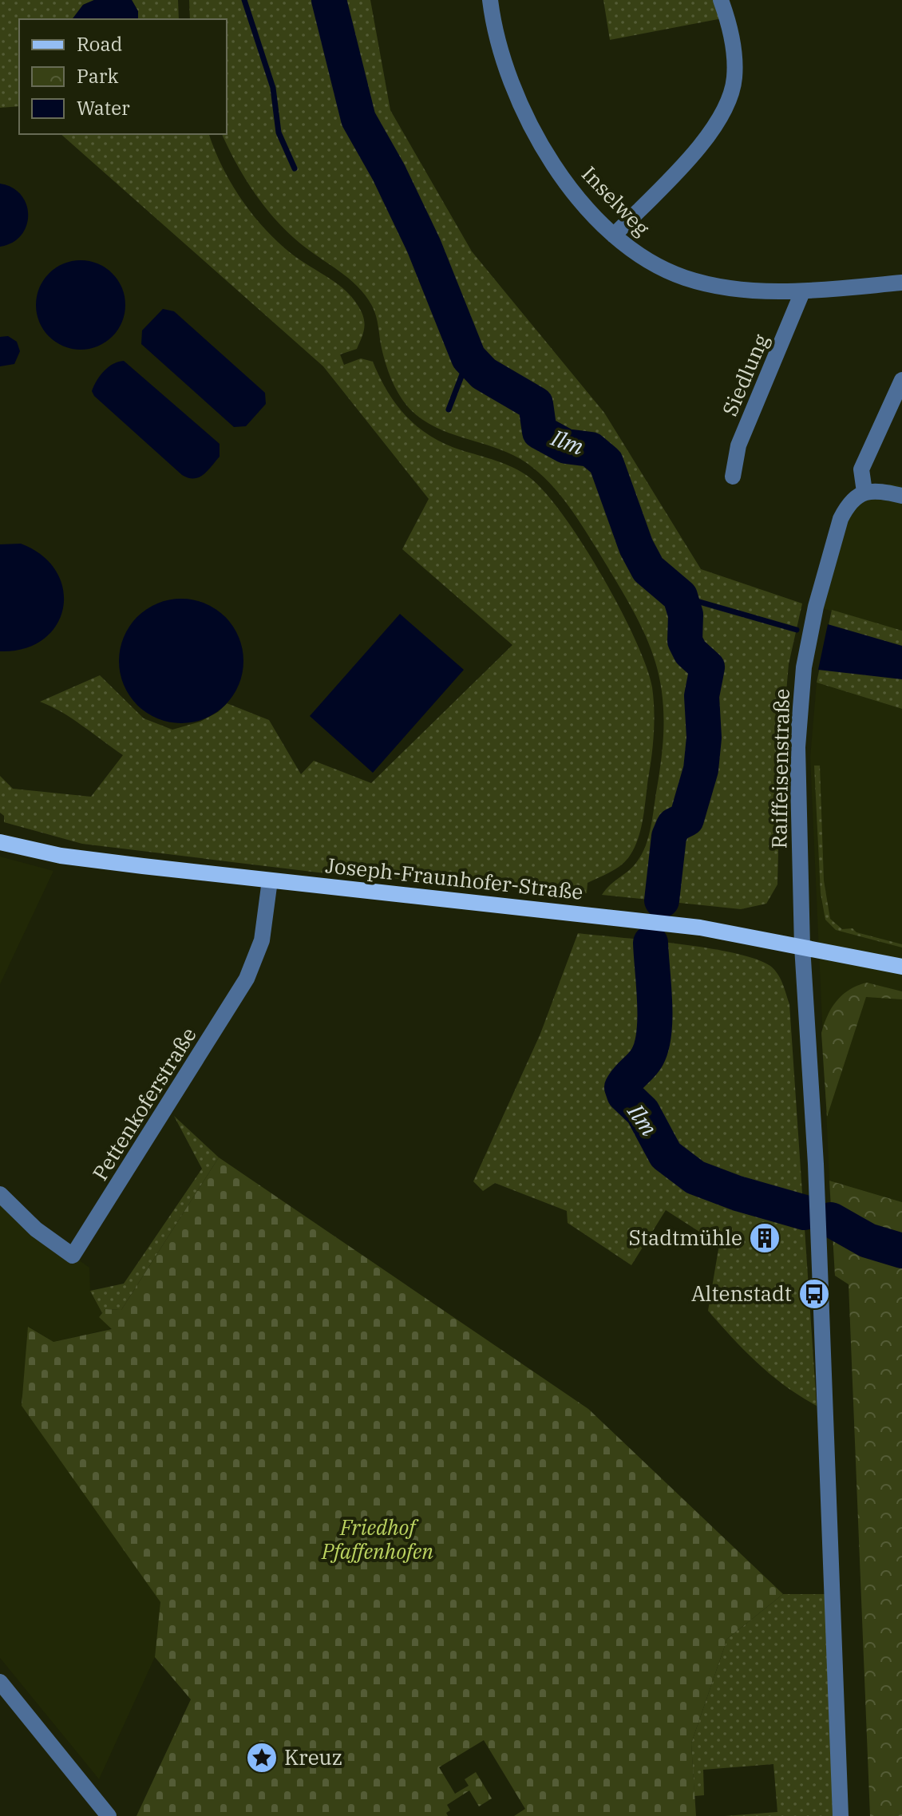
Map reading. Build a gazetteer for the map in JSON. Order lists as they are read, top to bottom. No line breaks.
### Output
{"streets":{"main road":["Joseph-Fraunhofer-Straße"],"street":["Inselweg","Siedlung","Raiffeisenstraße","Pettenkoferstraße"]},"crossings":[["Inselweg","Siedlung"],["Raiffeisenstraße","Joseph-Fraunhofer-Straße"],["Joseph-Fraunhofer-Straße","Pettenkoferstraße"]],"water":["Ilm"],"parks":["Friedhof Pfaffenhofen"],"places":{"building":["Stadtmühle"],"bus stop":["Altenstadt"],"place":["Kreuz"]},"legend":["Road","Park","Water"]}
